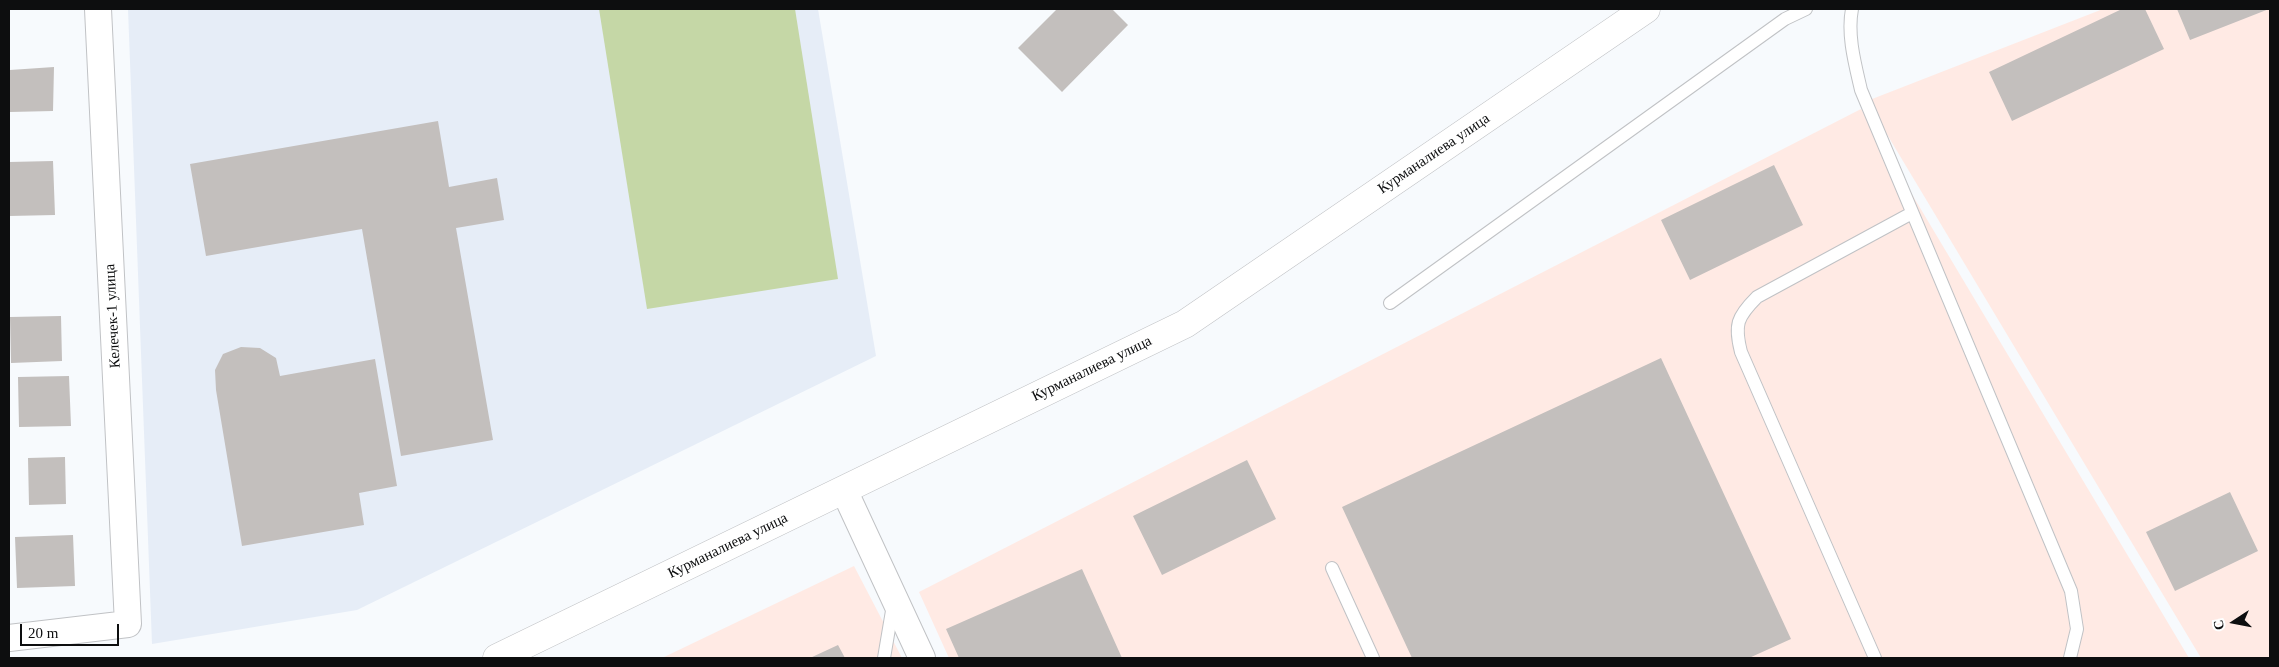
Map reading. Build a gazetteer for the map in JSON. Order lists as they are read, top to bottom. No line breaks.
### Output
{"streets":{"street":["Курманалиева улица","Келечек-1 улица"]},"scale_bar":"20 m","north":"left"}
